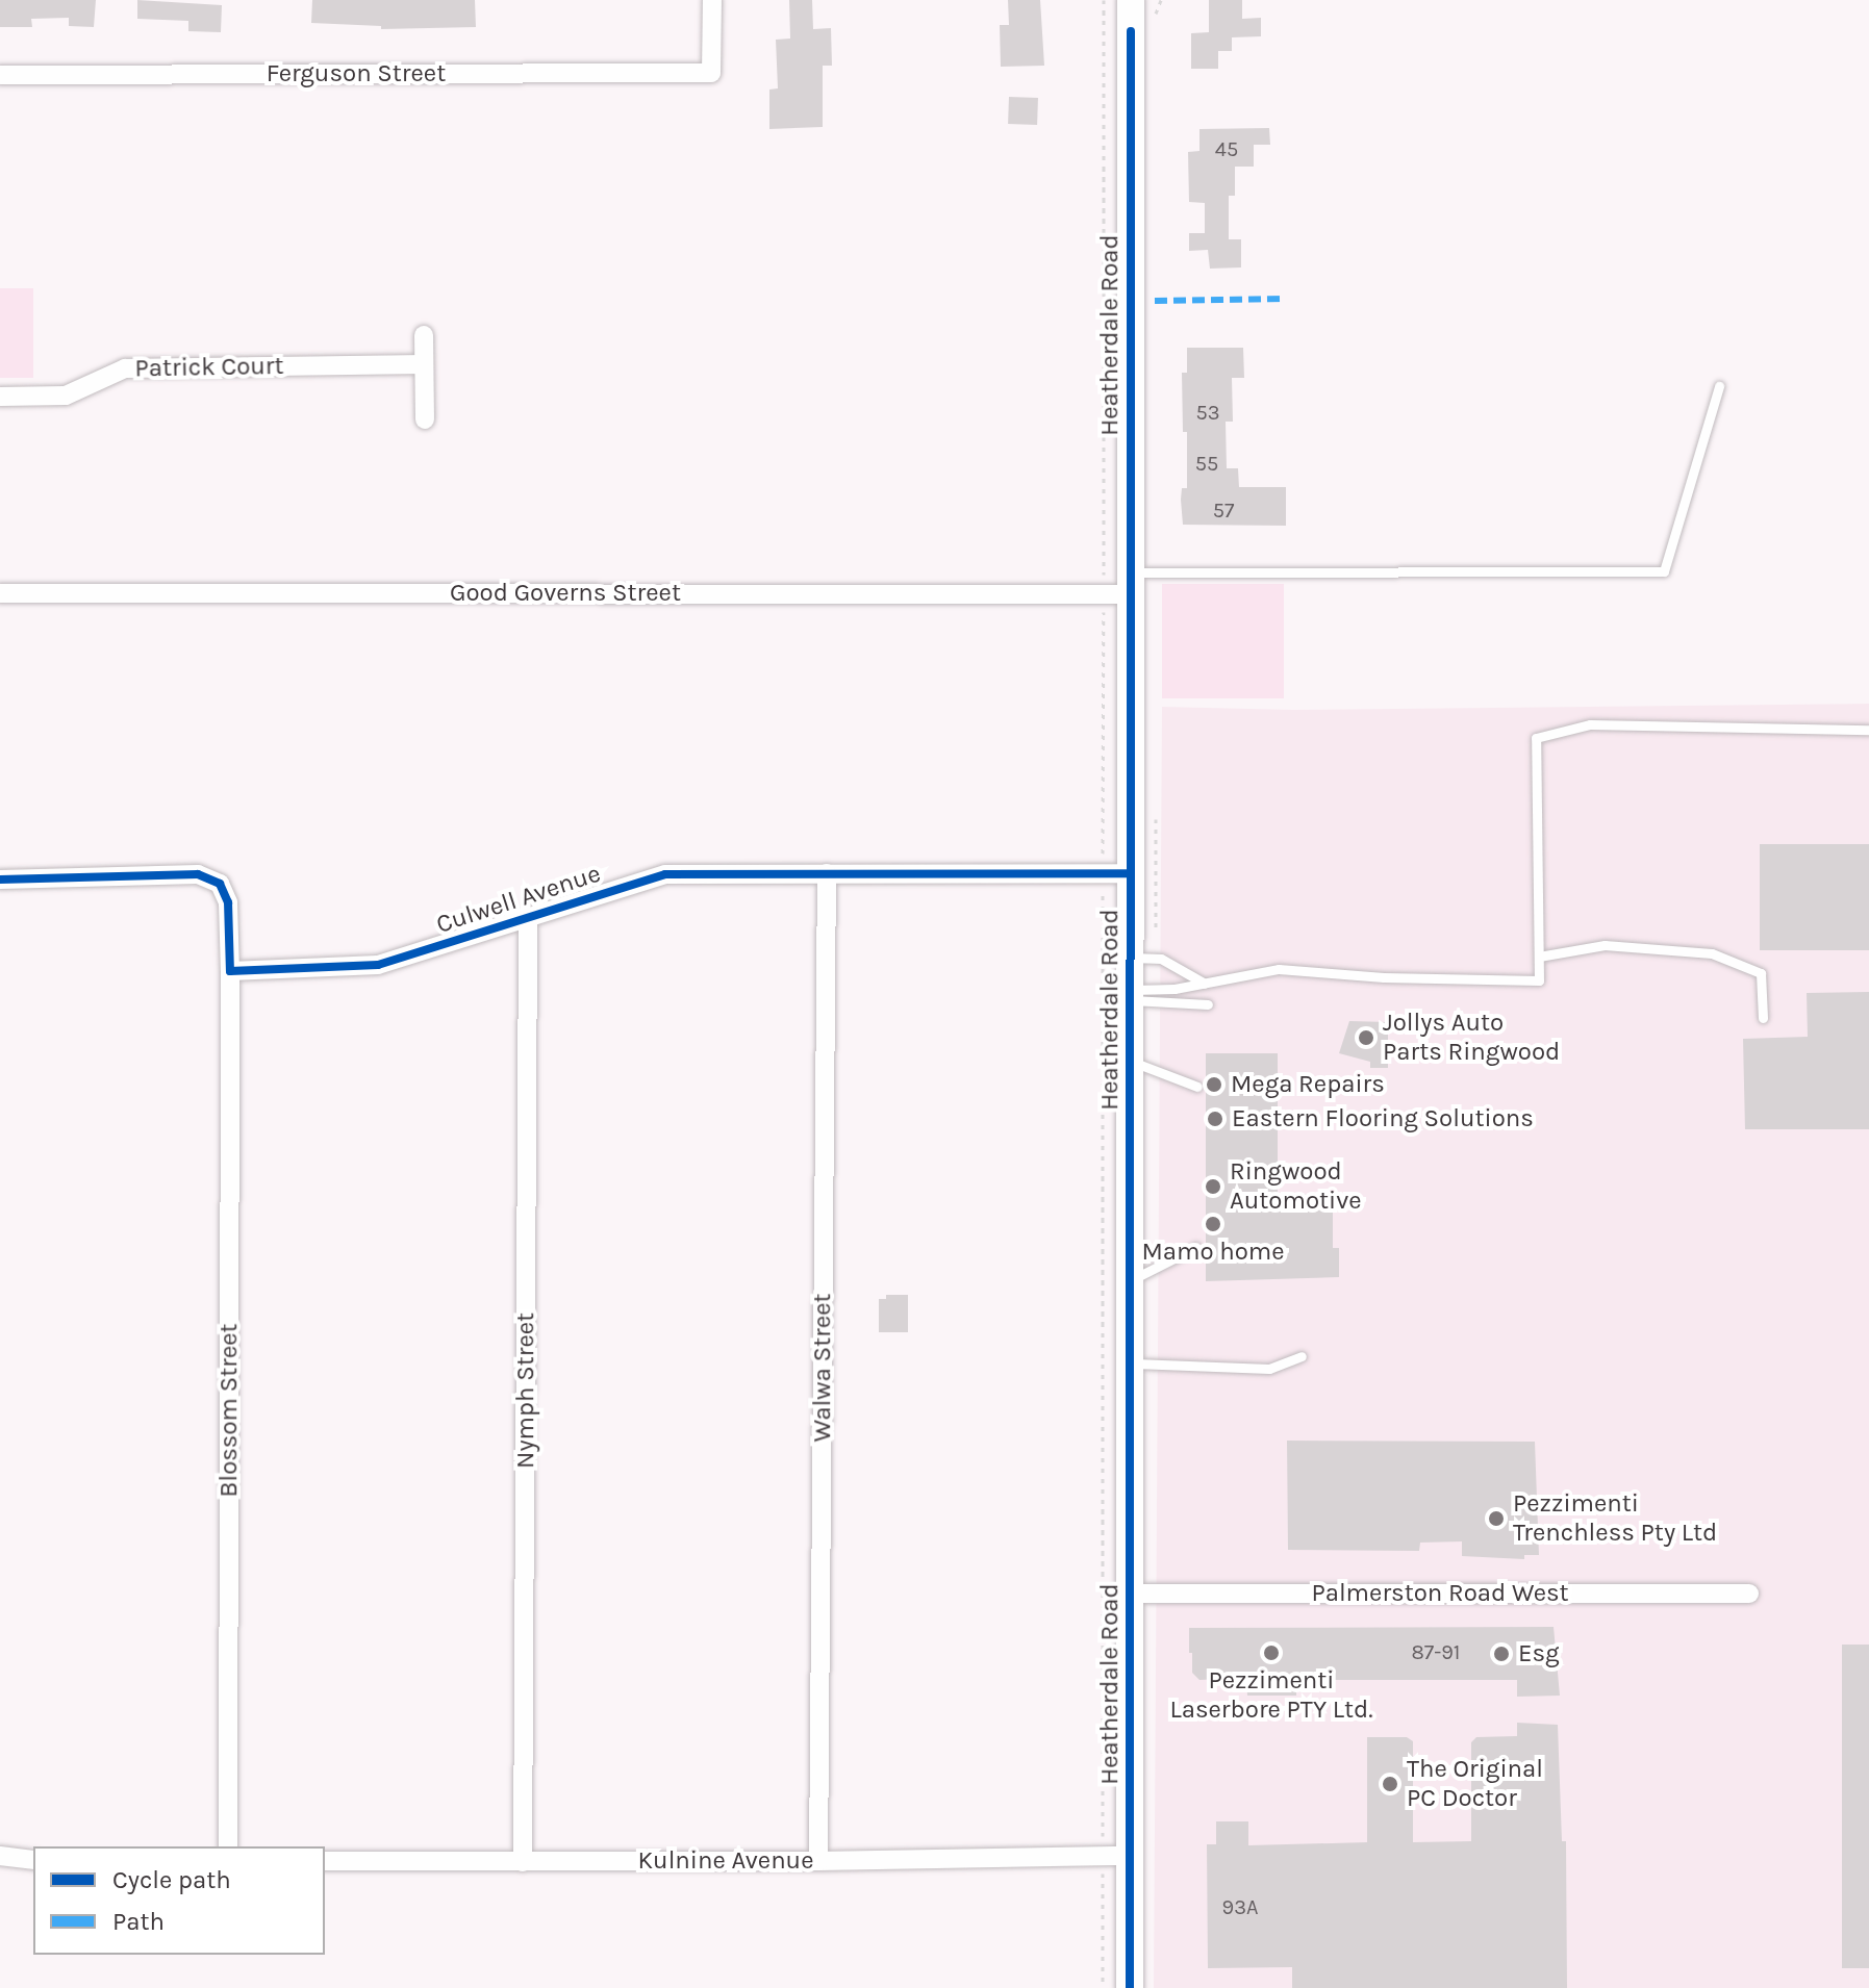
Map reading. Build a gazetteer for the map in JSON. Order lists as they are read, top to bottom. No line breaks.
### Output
{"streets":{"main road":["Heatherdale Road"],"street":["Ferguson Street","Patrick Court","Good Governs Street","Culwell Avenue","Walwa Street","Nymph Street","Blossom Street","Palmerston Road West","Kulnine Avenue"]},"crossings":[["Heatherdale Road","Good Governs Street"],["Heatherdale Road","Culwell Avenue"],["Heatherdale Road","Palmerston Road West"],["Heatherdale Road","Kulnine Avenue"],["Culwell Avenue","Walwa Street"],["Culwell Avenue","Nymph Street"],["Culwell Avenue","Blossom Street"],["Walwa Street","Kulnine Avenue"],["Nymph Street","Kulnine Avenue"]],"places":["Jollys Auto Parts Ringwood","Mega Repairs","Eastern Flooring Solutions","Ringwood Automotive","Mamo home","Pezzimenti Trenchless Pty Ltd","Pezzimenti Laserbore PTY Ltd.","Esg","The Original PC Doctor"],"house_numbers":["45","53","55","57","87-91","93A"],"legend":["Cycle path","Path"]}
